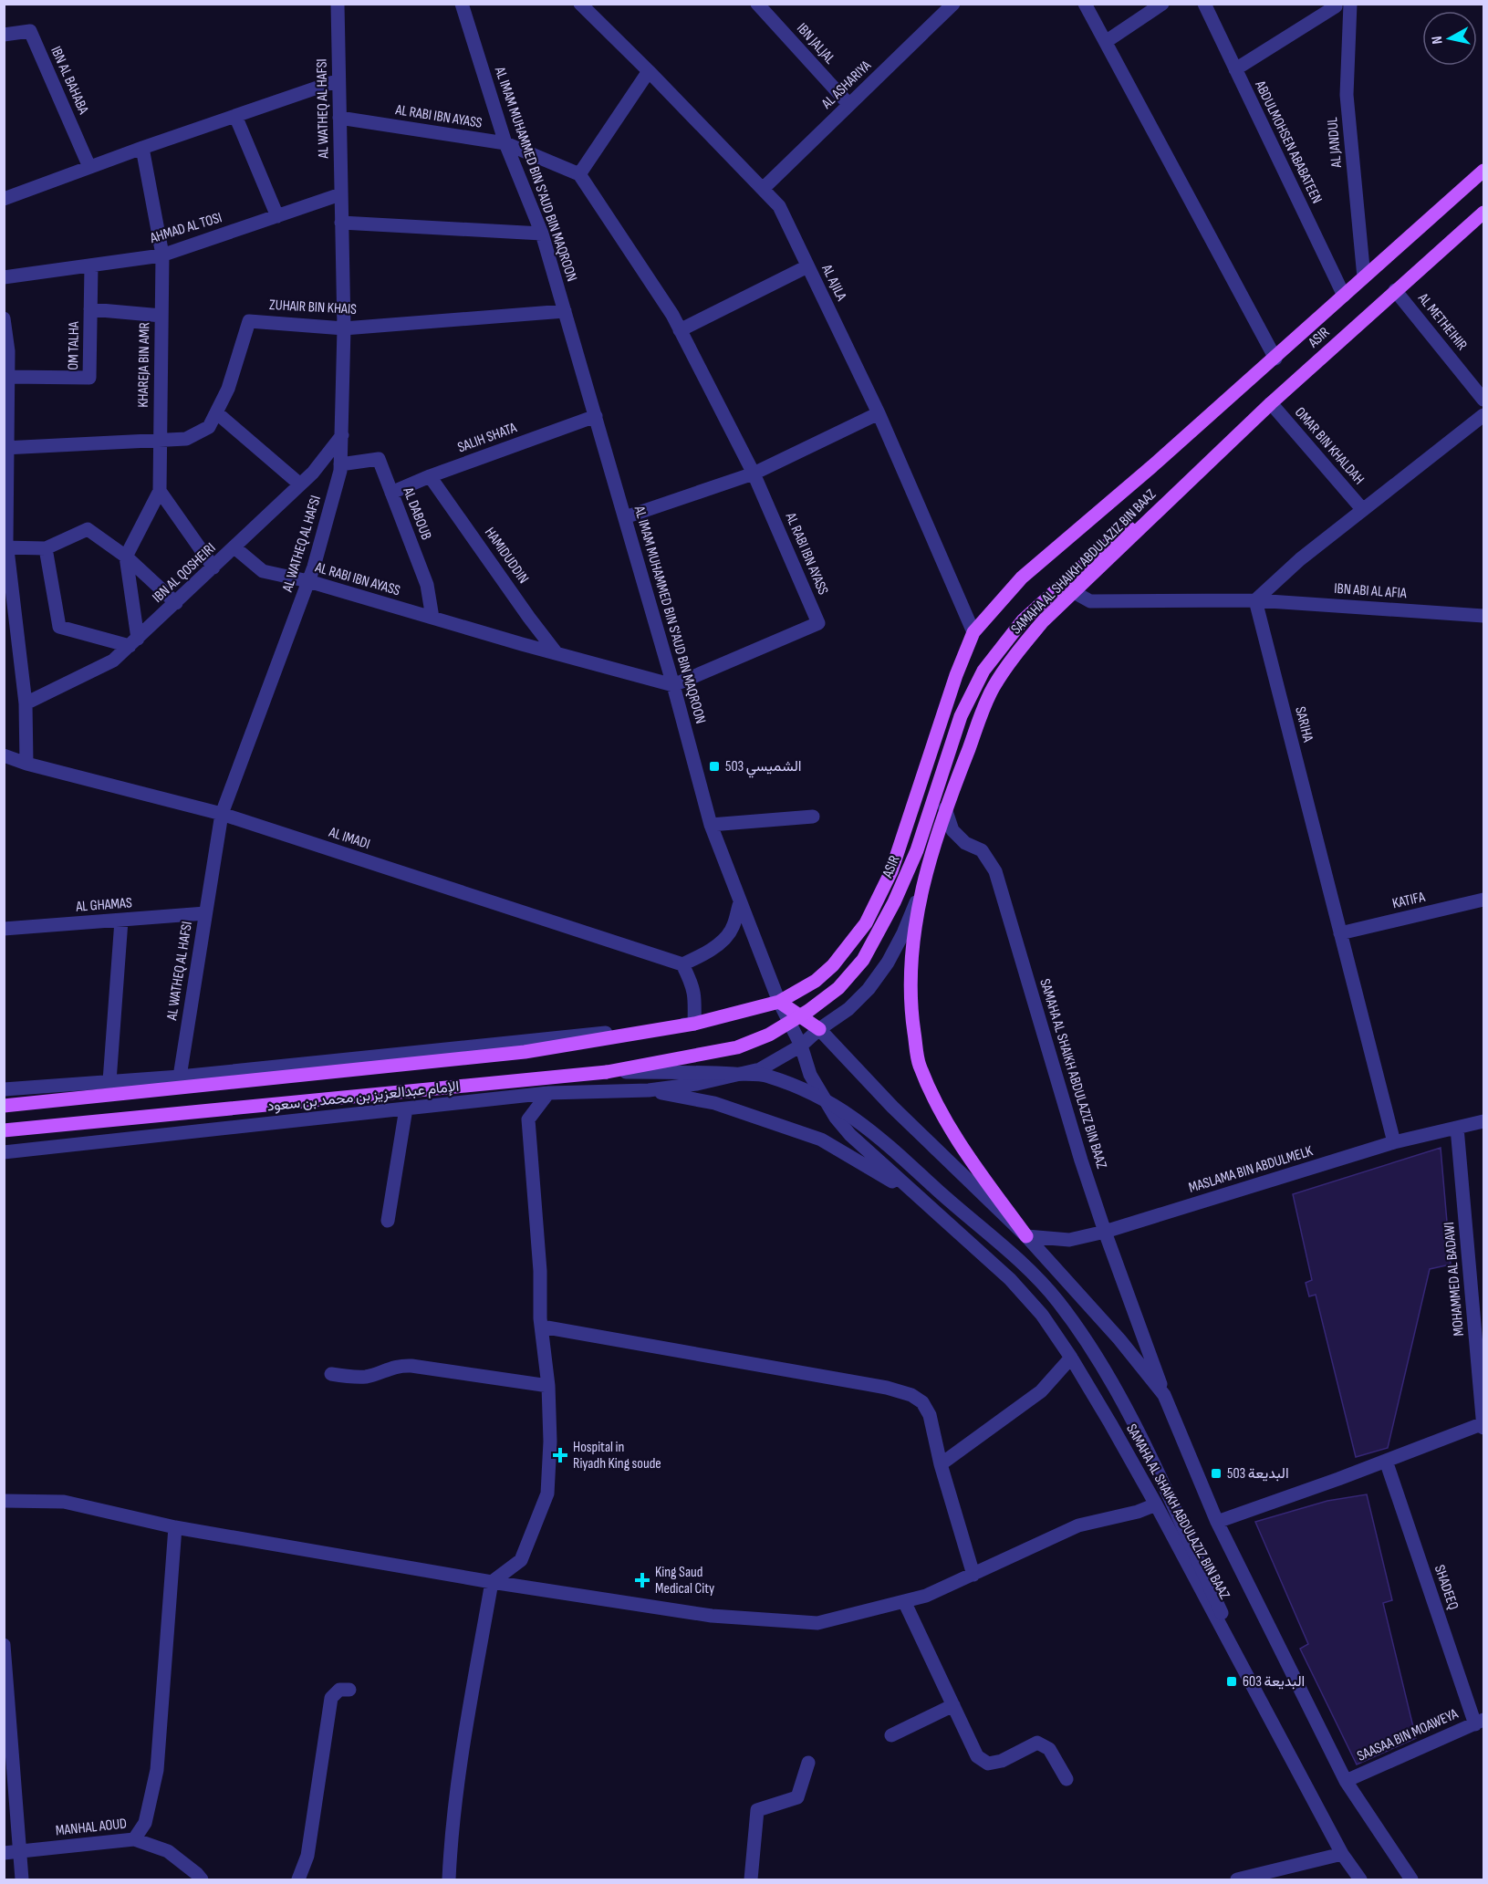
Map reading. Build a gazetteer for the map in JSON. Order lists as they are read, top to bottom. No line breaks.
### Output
{"streets":{"main road":["ASIR","SAMAHA AL SHAIKH ABDULAZIZ BIN BAAZ","الإمام عبدالعزيز بن محمد بن سعود"],"street":["IBN JALJAL","IBN AL BAHABA","AL ASHARIYA","AL WATHEQ AL HAFSI","AL RABI IBN AYASS","ABDULMOHSEN ABABATEEN","AL JANDUL","AL IMAM MUHAMMED BIN S'AUD BIN MAQROON","AHMAD AL TOSI","AL AJILA","ZUHAIR BIN KHAIS","AL METHEIHIR","OM TALHA","KHAREJA BIN AMR","SALIH SHATA","OMAR BIN KHALDAH","AL DABOUB","HAMIDUDDIN","IBN AL QOSHEIRI","IBN ABI AL AFIA","SARIHA","AL IMADI","KATIFA","AL GHAMAS","MASLAMA BIN ABDULMELK","MOHAMMED AL BADAWI","SHADEEQ","SAASAA BIN MOAWEYA","MANHAL AOUD"]},"crossings":[["IBN JALJAL","AL ASHARIYA"],["AL ASHARIYA","AL AJILA"],["AL WATHEQ AL HAFSI","AL RABI IBN AYASS"],["AL WATHEQ AL HAFSI","AHMAD AL TOSI"],["AL WATHEQ AL HAFSI","ZUHAIR BIN KHAIS"],["AL WATHEQ AL HAFSI","AL DABOUB"],["AL WATHEQ AL HAFSI","IBN AL QOSHEIRI"],["AL WATHEQ AL HAFSI","AL IMADI"],["AL WATHEQ AL HAFSI","AL GHAMAS"],["AL RABI IBN AYASS","AL IMAM MUHAMMED BIN S'AUD BIN MAQROON"],["AL RABI IBN AYASS","AL DABOUB"],["AL RABI IBN AYASS","HAMIDUDDIN"],["AL RABI IBN AYASS","IBN AL QOSHEIRI"],["AL IMAM MUHAMMED BIN S'AUD BIN MAQROON","ZUHAIR BIN KHAIS"],["AL IMAM MUHAMMED BIN S'AUD BIN MAQROON","SALIH SHATA"],["AL IMAM MUHAMMED BIN S'AUD BIN MAQROON","SAMAHA AL SHAIKH ABDULAZIZ BIN BAAZ"],["AL IMAM MUHAMMED BIN S'AUD BIN MAQROON","الإمام عبدالعزيز بن محمد بن سعود"],["AHMAD AL TOSI","OM TALHA"],["AHMAD AL TOSI","KHAREJA BIN AMR"],["ZUHAIR BIN KHAIS","KHAREJA BIN AMR"],["AL METHEIHIR","ASIR"],["ASIR","OMAR BIN KHALDAH"],["ASIR","SAMAHA AL SHAIKH ABDULAZIZ BIN BAAZ"],["ASIR","الإمام عبدالعزيز بن محمد بن سعود"],["SALIH SHATA","AL DABOUB"],["SALIH SHATA","HAMIDUDDIN"],["SAMAHA AL SHAIKH ABDULAZIZ BIN BAAZ","IBN ABI AL AFIA"],["SAMAHA AL SHAIKH ABDULAZIZ BIN BAAZ","MASLAMA BIN ABDULMELK"],["SAMAHA AL SHAIKH ABDULAZIZ BIN BAAZ","SAASAA BIN MOAWEYA"],["IBN ABI AL AFIA","SARIHA"],["SARIHA","KATIFA"],["SARIHA","MASLAMA BIN ABDULMELK"],["MASLAMA BIN ABDULMELK","MOHAMMED AL BADAWI"],["SHADEEQ","SAASAA BIN MOAWEYA"]],"places":{"transit":["الشميسي 503","البديعة 503","البديعة 603"],"health":["Hospital in Riyadh King soude","King Saud Medical City"]},"north":"left"}
